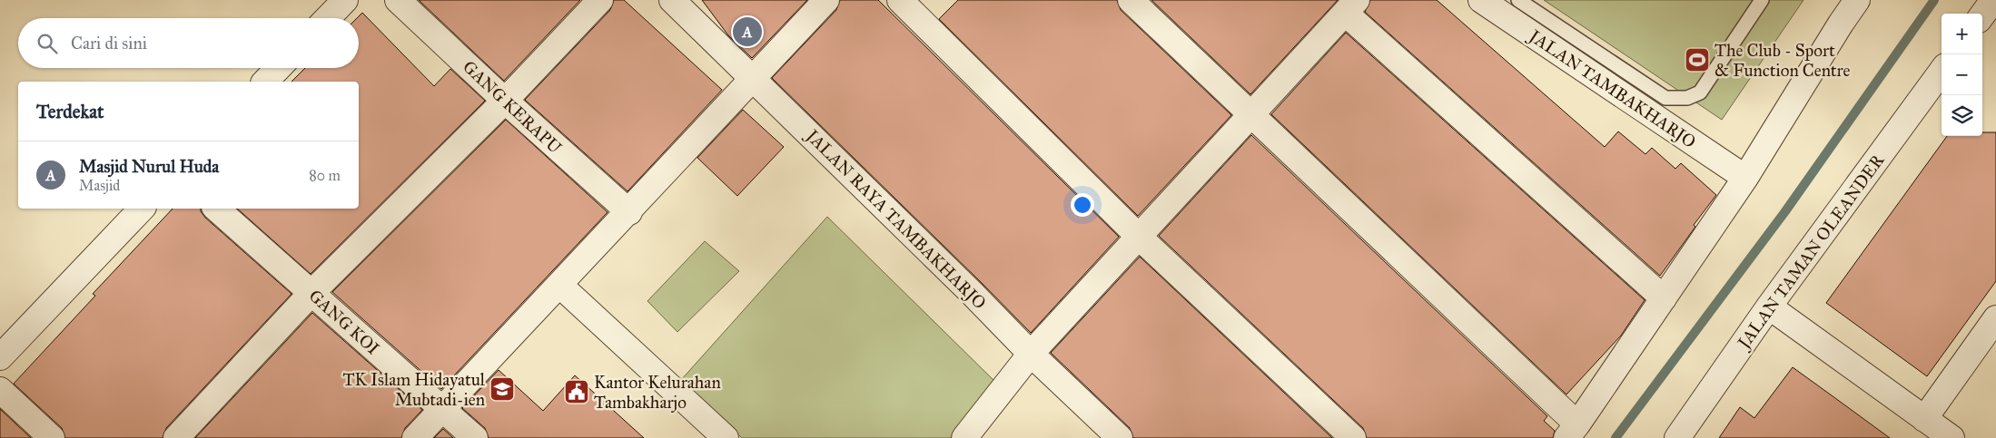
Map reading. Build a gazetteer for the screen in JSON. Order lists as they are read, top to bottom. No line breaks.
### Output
{"streets":{"street":["JALAN TAMBAKHARJO","GANG KERAPU","JALAN RAYA TAMBAKHARJO","JALAN TAMAN OLEANDER","GANG KOI"]},"places":{"sports":["The Club - Sport & Function Centre"],"school or university":["TK Islam Hidayatul Mubtadi-ien"],"public building":["Kantor Kelurahan Tambakharjo"]},"page":{"map_buttons":["+","−"],"pins":"A","search":"Cari di sini","heading":"Terdekat","list":[{"mark":"A","name":"Masjid Nurul Huda","note":"Masjid","value":"80 m"}]}}
